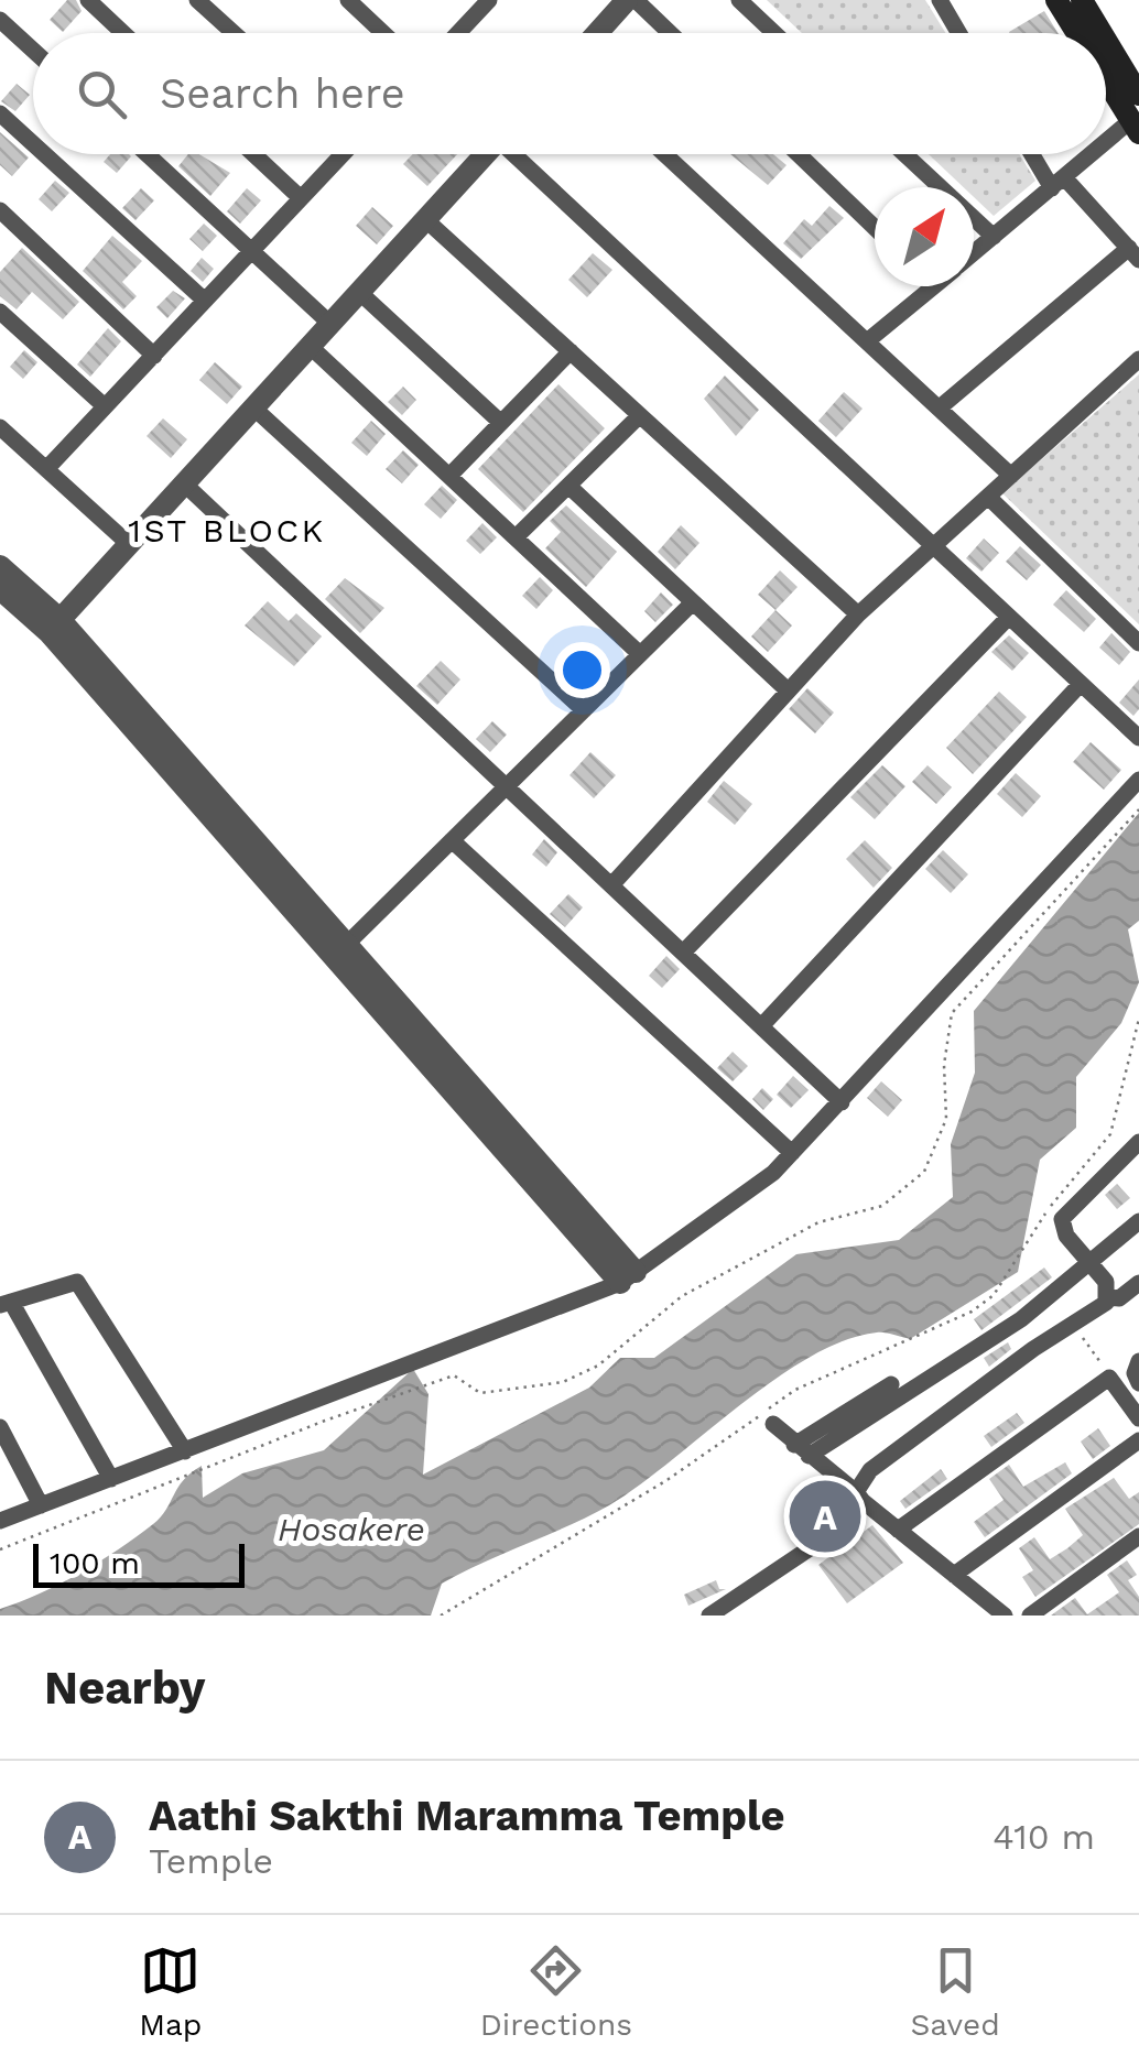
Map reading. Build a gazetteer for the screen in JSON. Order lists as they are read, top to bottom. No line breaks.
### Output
{"districts":["1ST BLOCK"],"water":["Hosakere"],"scale_bar":"100 m","north":"top right","page":{"search":"Search here","pins":"A","scale":"100 m","heading":"Nearby","list":[{"mark":"A","name":"Aathi Sakthi Maramma Temple","note":"Temple","value":"410 m"}],"nav":["Map","Directions","Saved"]}}
